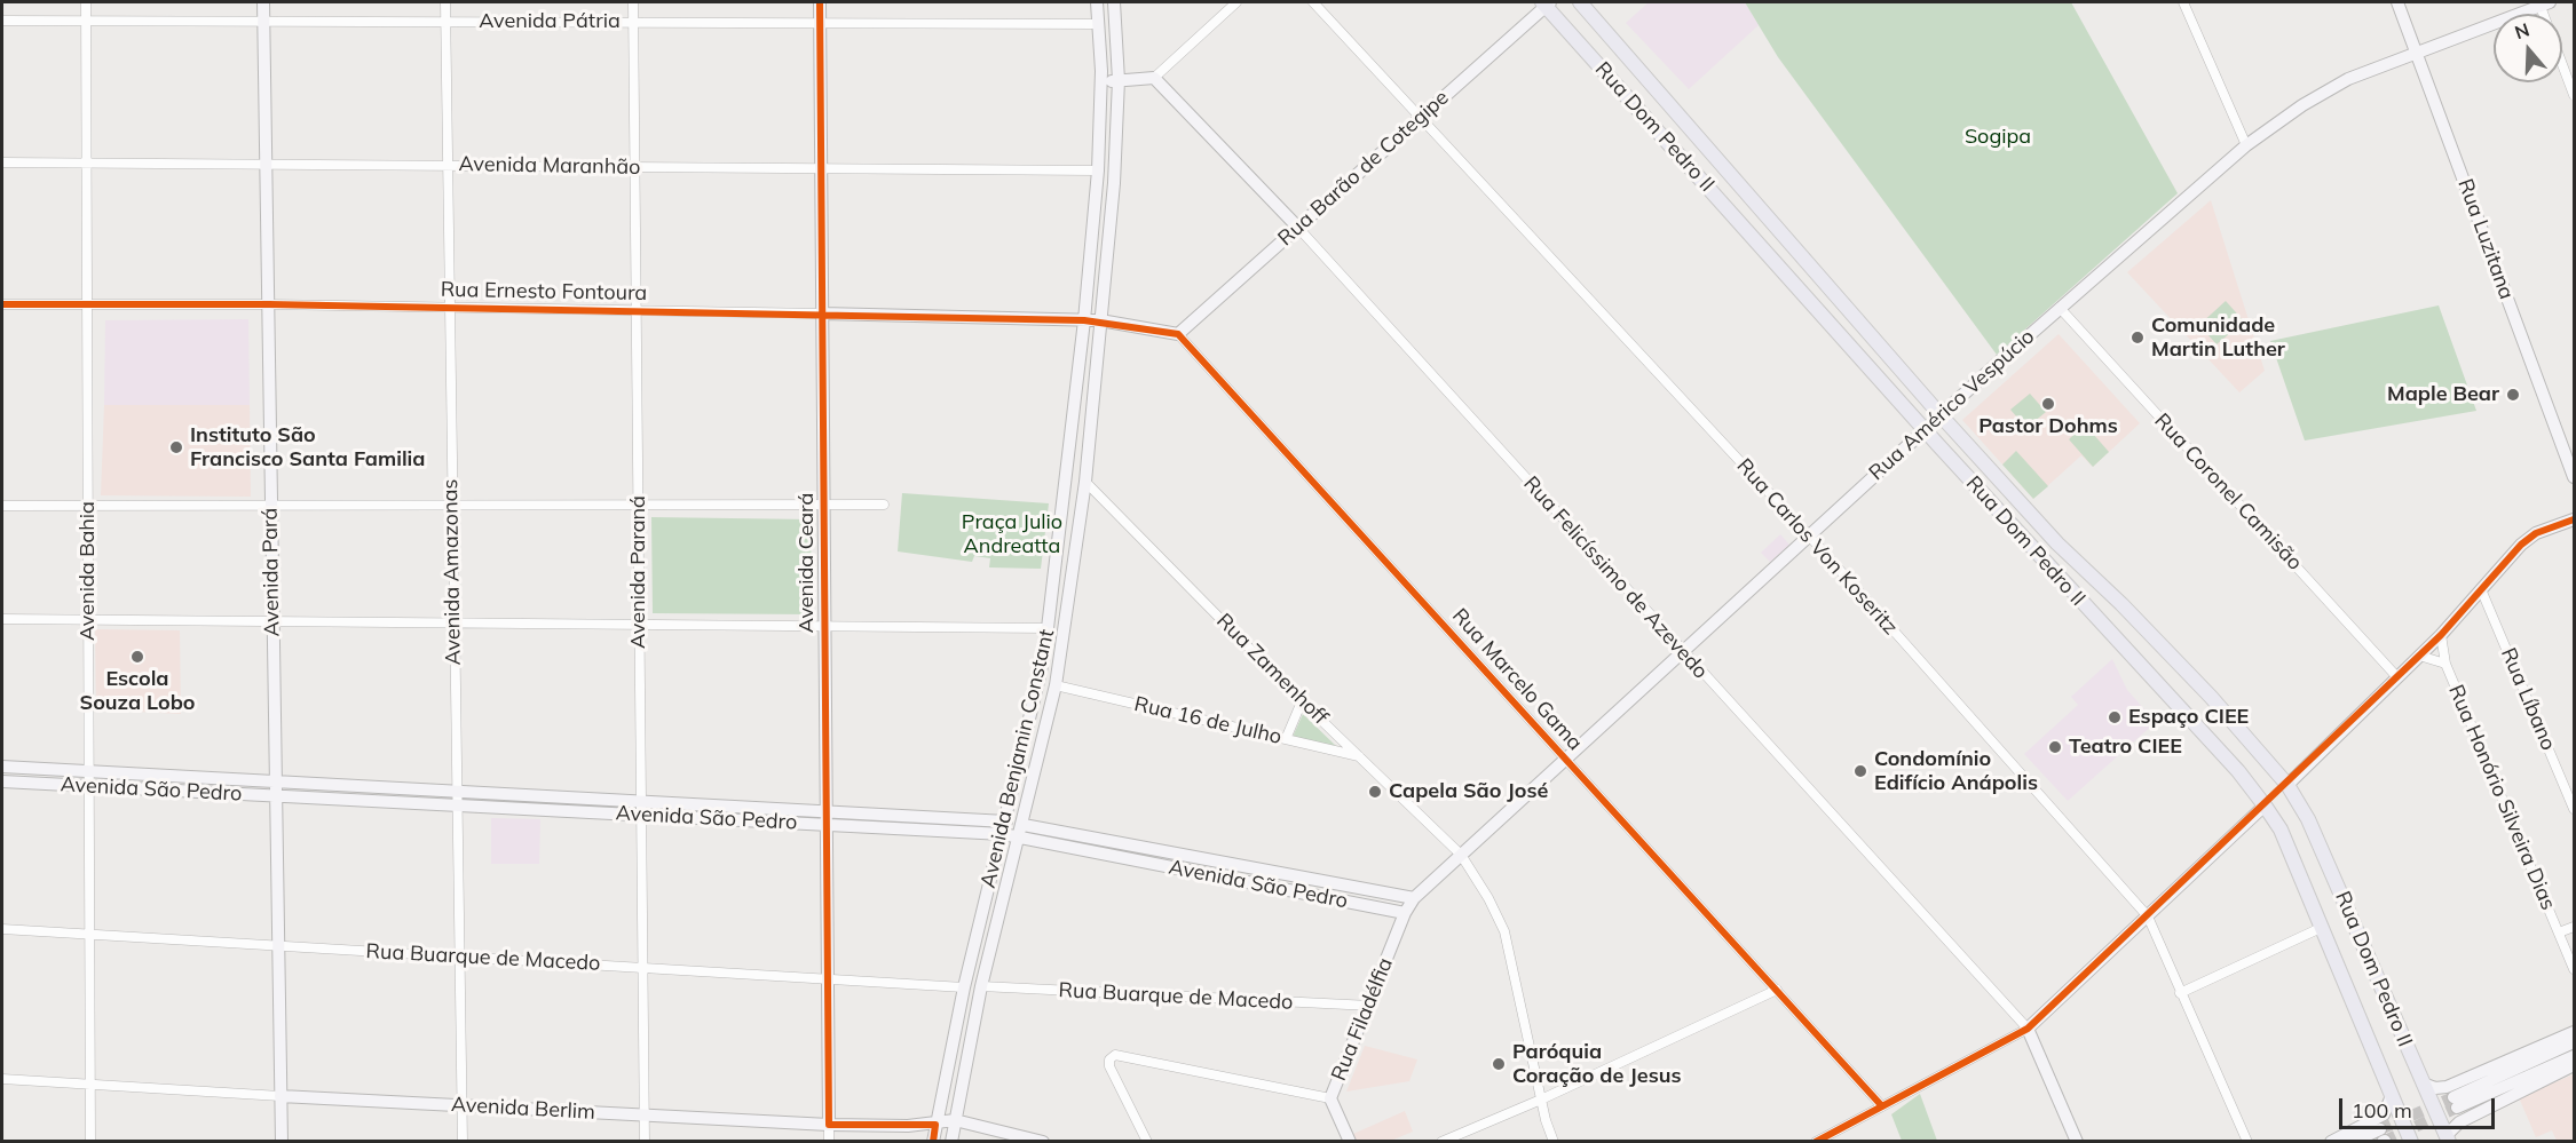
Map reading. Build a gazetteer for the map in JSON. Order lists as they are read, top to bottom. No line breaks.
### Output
{"streets":{"main road":["Rua Dom Pedro II"],"street":["Avenida Pátria","Avenida Maranhão","Rua Barão de Cotegipe","Rua Luzitana","Rua Ernesto Fontoura","Rua Américo Vespúcio","Rua Coronel Camisão","Rua Carlos Von Koseritz","Avenida Ceará","Avenida Bahia","Avenida Pará","Avenida Amazonas","Avenida Paraná","Rua Felicíssimo de Azevedo","Rua Zamenhoff","Rua Marcelo Gama","Rua Líbano","Rua 16 de Julho","Avenida Benjamin Constant","Avenida São Pedro","Rua Honório Silveira Dias","Rua Buarque de Macedo","Rua Filadélfia","Avenida Berlim"]},"crossings":[["Avenida Pátria","Avenida Ceará"],["Avenida Pátria","Avenida Bahia"],["Avenida Pátria","Avenida Pará"],["Avenida Pátria","Avenida Amazonas"],["Avenida Pátria","Avenida Paraná"],["Avenida Pátria","Avenida Benjamin Constant"],["Rua Dom Pedro II","Rua Barão de Cotegipe"],["Rua Dom Pedro II","Rua Américo Vespúcio"],["Avenida Maranhão","Avenida Ceará"],["Avenida Maranhão","Avenida Bahia"],["Avenida Maranhão","Avenida Pará"],["Avenida Maranhão","Avenida Amazonas"],["Avenida Maranhão","Avenida Paraná"],["Avenida Maranhão","Avenida Benjamin Constant"],["Rua Barão de Cotegipe","Rua Carlos Von Koseritz"],["Rua Barão de Cotegipe","Rua Felicíssimo de Azevedo"],["Rua Barão de Cotegipe","Rua Marcelo Gama"],["Rua Luzitana","Rua Américo Vespúcio"],["Rua Ernesto Fontoura","Avenida Ceará"],["Rua Ernesto Fontoura","Avenida Bahia"],["Rua Ernesto Fontoura","Avenida Pará"],["Rua Ernesto Fontoura","Avenida Amazonas"],["Rua Ernesto Fontoura","Avenida Paraná"],["Rua Ernesto Fontoura","Avenida Benjamin Constant"],["Rua Américo Vespúcio","Rua Coronel Camisão"],["Rua Américo Vespúcio","Rua Carlos Von Koseritz"],["Rua Américo Vespúcio","Rua Felicíssimo de Azevedo"],["Rua Américo Vespúcio","Rua Zamenhoff"],["Rua Américo Vespúcio","Rua Marcelo Gama"],["Rua Américo Vespúcio","Avenida São Pedro"],["Rua Américo Vespúcio","Rua Filadélfia"],["Avenida Ceará","Avenida São Pedro"],["Avenida Ceará","Rua Buarque de Macedo"],["Avenida Ceará","Avenida Berlim"],["Avenida Bahia","Avenida São Pedro"],["Avenida Bahia","Rua Buarque de Macedo"],["Avenida Bahia","Avenida Berlim"],["Avenida Pará","Avenida São Pedro"],["Avenida Pará","Rua Buarque de Macedo"],["Avenida Pará","Avenida Berlim"],["Avenida Amazonas","Avenida São Pedro"],["Avenida Amazonas","Rua Buarque de Macedo"],["Avenida Amazonas","Avenida Berlim"],["Avenida Paraná","Avenida São Pedro"],["Avenida Paraná","Rua Buarque de Macedo"],["Avenida Paraná","Avenida Berlim"],["Rua Zamenhoff","Rua 16 de Julho"],["Rua Zamenhoff","Avenida Benjamin Constant"],["Rua 16 de Julho","Avenida Benjamin Constant"],["Avenida Benjamin Constant","Avenida São Pedro"],["Avenida Benjamin Constant","Rua Buarque de Macedo"],["Avenida Benjamin Constant","Avenida Berlim"],["Avenida São Pedro","Rua Filadélfia"],["Rua Buarque de Macedo","Rua Filadélfia"]],"parks":["Sogipa","Praça Julio Andreatta"],"places":["Comunidade Martin Luther","Maple Bear","Pastor Dohms","Instituto São Francisco Santa Familia","Escola Souza Lobo","Espaço CIEE","Teatro CIEE","Condomínio Edifício Anápolis","Capela São José","Paróquia Coração de Jesus"],"scale_bar":"100 m","north":"top"}
